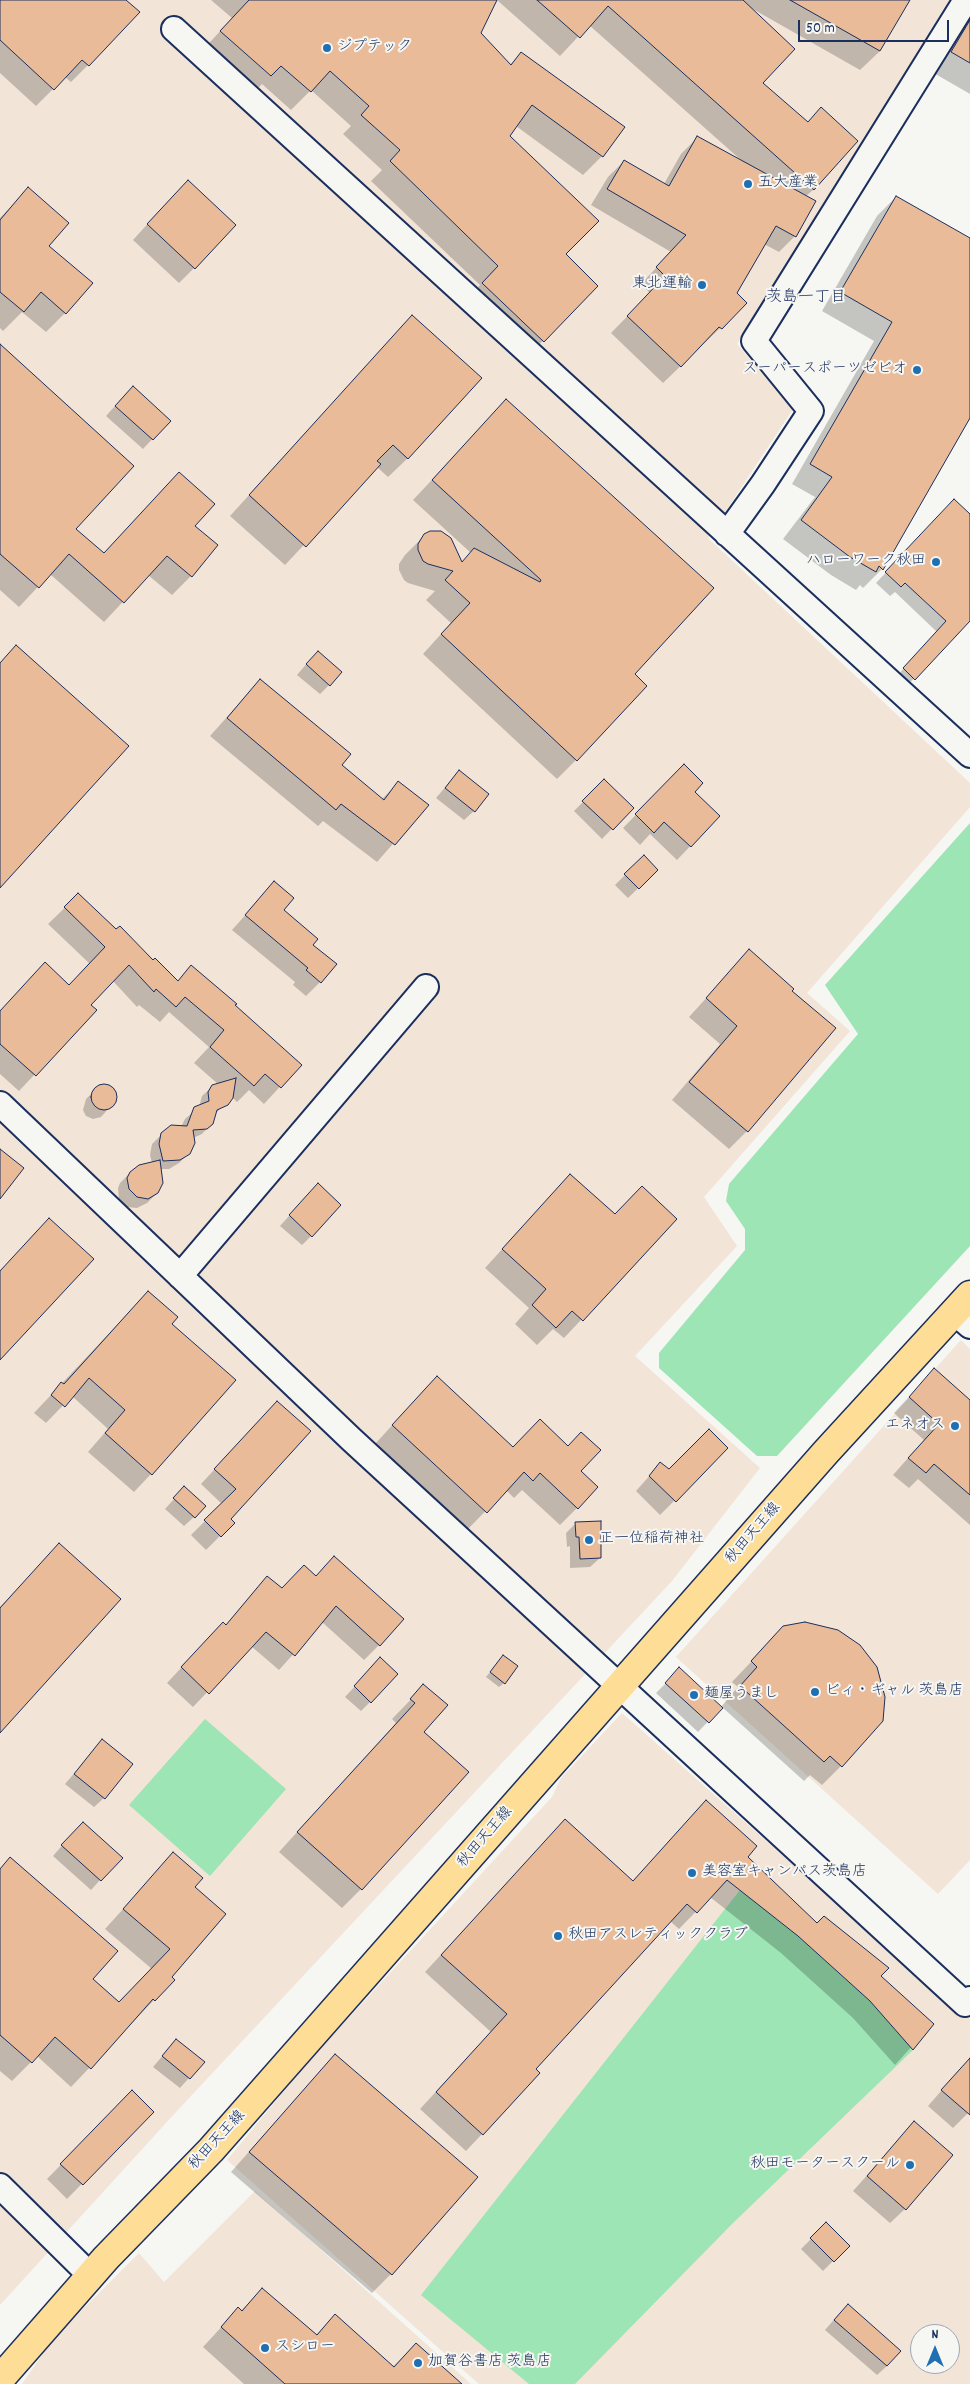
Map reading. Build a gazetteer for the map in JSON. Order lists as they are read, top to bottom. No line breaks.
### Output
{"streets":{"main road":["秋田天王線"]},"districts":["茨島一丁目"],"places":["ジプテック","五大産業","東北運輸","スーパースポーツゼビオ","ハローワーク秋田","エネオス","正一位稲荷神社","ビィ・ギャル 茨島店","麺屋うまし","美容室キャンパス茨島店","秋田アスレティッククラブ","秋田モータースクール","スシロー","加賀谷書店 茨島店"],"scale_bar":"50 m","north":"top"}
